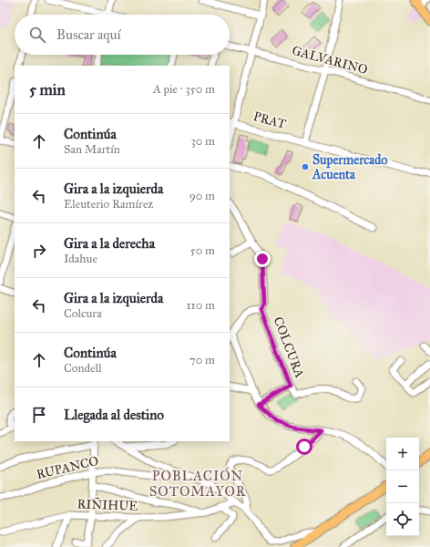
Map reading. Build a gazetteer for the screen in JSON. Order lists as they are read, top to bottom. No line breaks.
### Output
{"streets":{"street":["GALVARINO","PRAT","COLCURA","RUPANCO","RIÑIHUE"]},"districts":["POBLACIÓN SOTOMAYOR"],"places":["Supermercado Acuenta"],"page":{"search":"Buscar aquí","heading":["5 min","A pie · 350 m"],"list":[["Continúa","San Martín","30 m"],["Gira a la izquierda","Eleuterio Ramírez","90 m"],["Gira a la derecha","Idahue","50 m"],["Gira a la izquierda","Colcura","110 m"],["Continúa","Condell","70 m"],"Llegada al destino"],"map_buttons":["+","−"]}}
